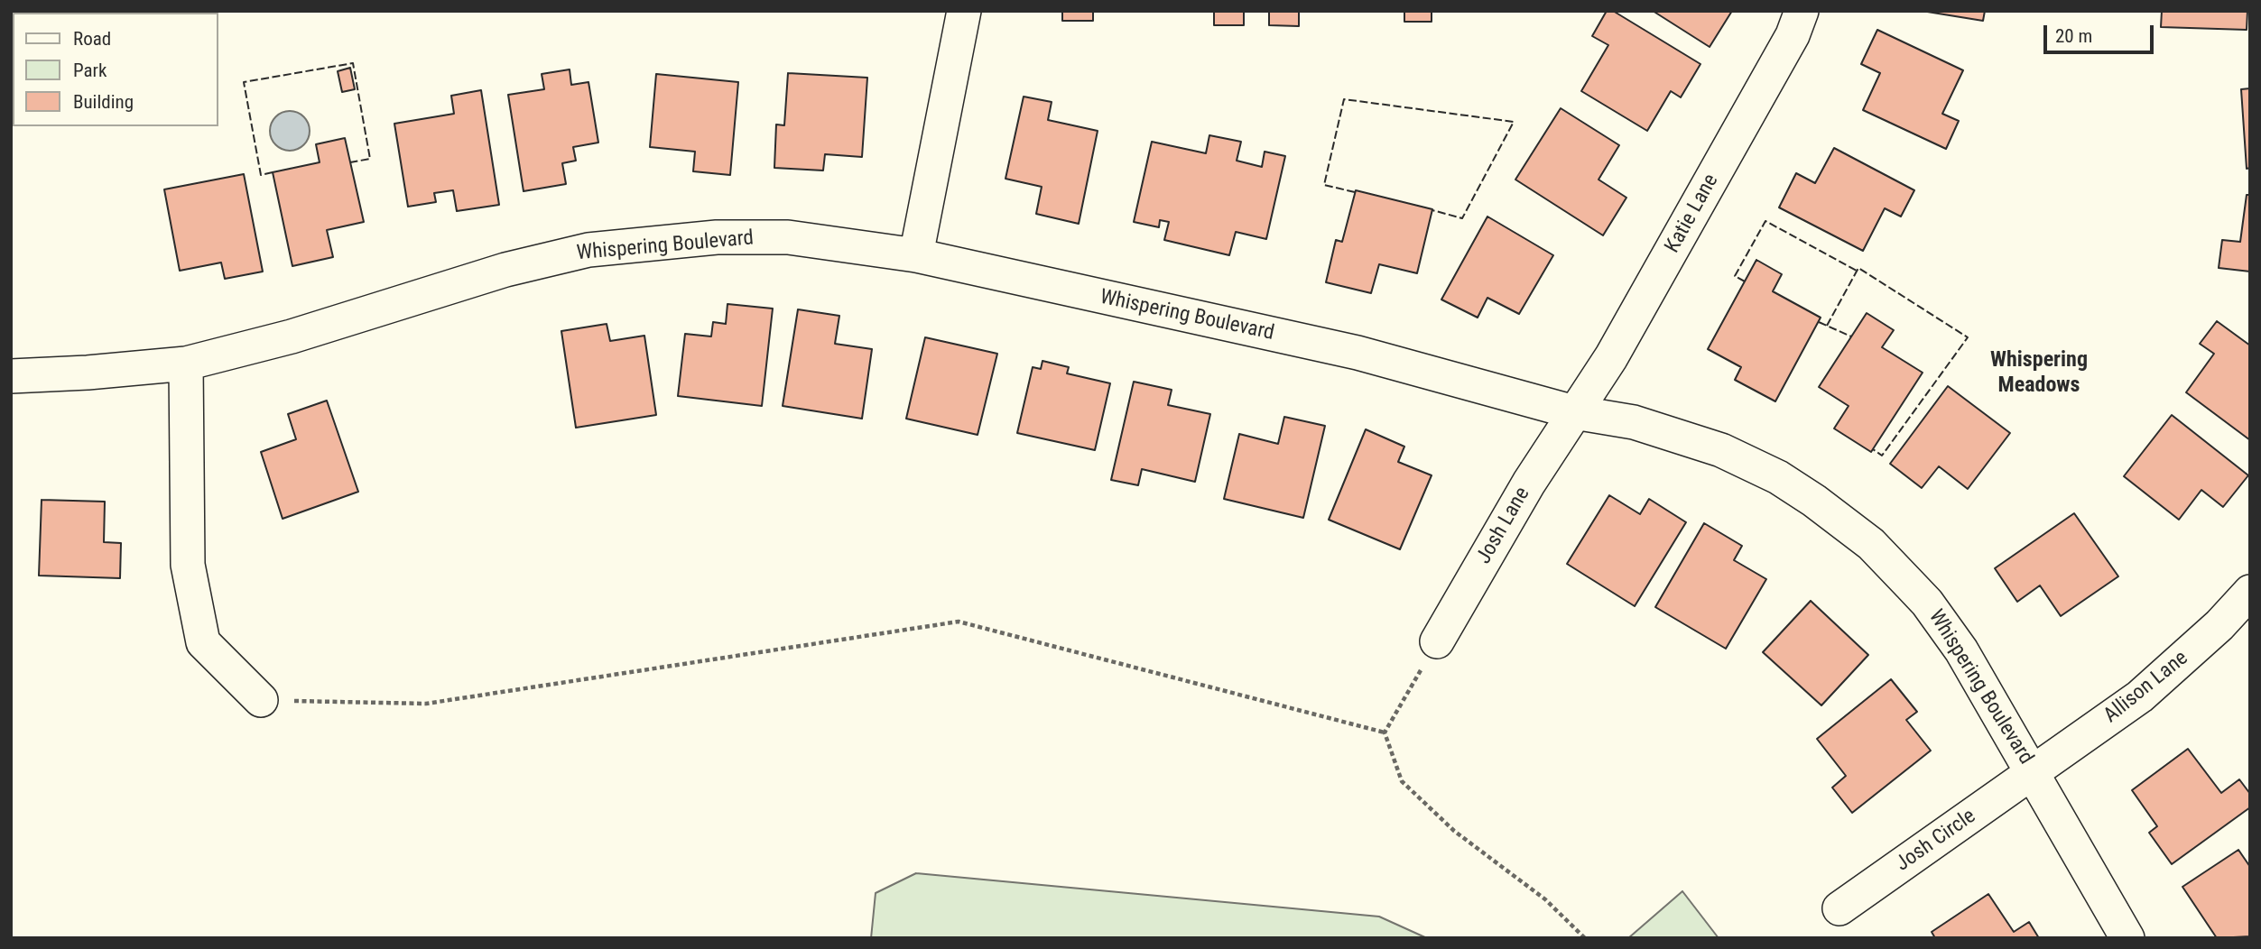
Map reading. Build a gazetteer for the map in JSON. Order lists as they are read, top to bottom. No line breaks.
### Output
{"streets":{"street":["Katie Lane","Whispering Boulevard","Josh Lane","Allison Lane","Josh Circle"]},"crossings":[["Katie Lane","Whispering Boulevard"],["Katie Lane","Josh Lane"],["Whispering Boulevard","Josh Lane"],["Whispering Boulevard","Allison Lane"],["Whispering Boulevard","Josh Circle"],["Allison Lane","Josh Circle"]],"districts":["Whispering Meadows"],"legend":["Road","Park","Building"],"scale_bar":"20 m"}
